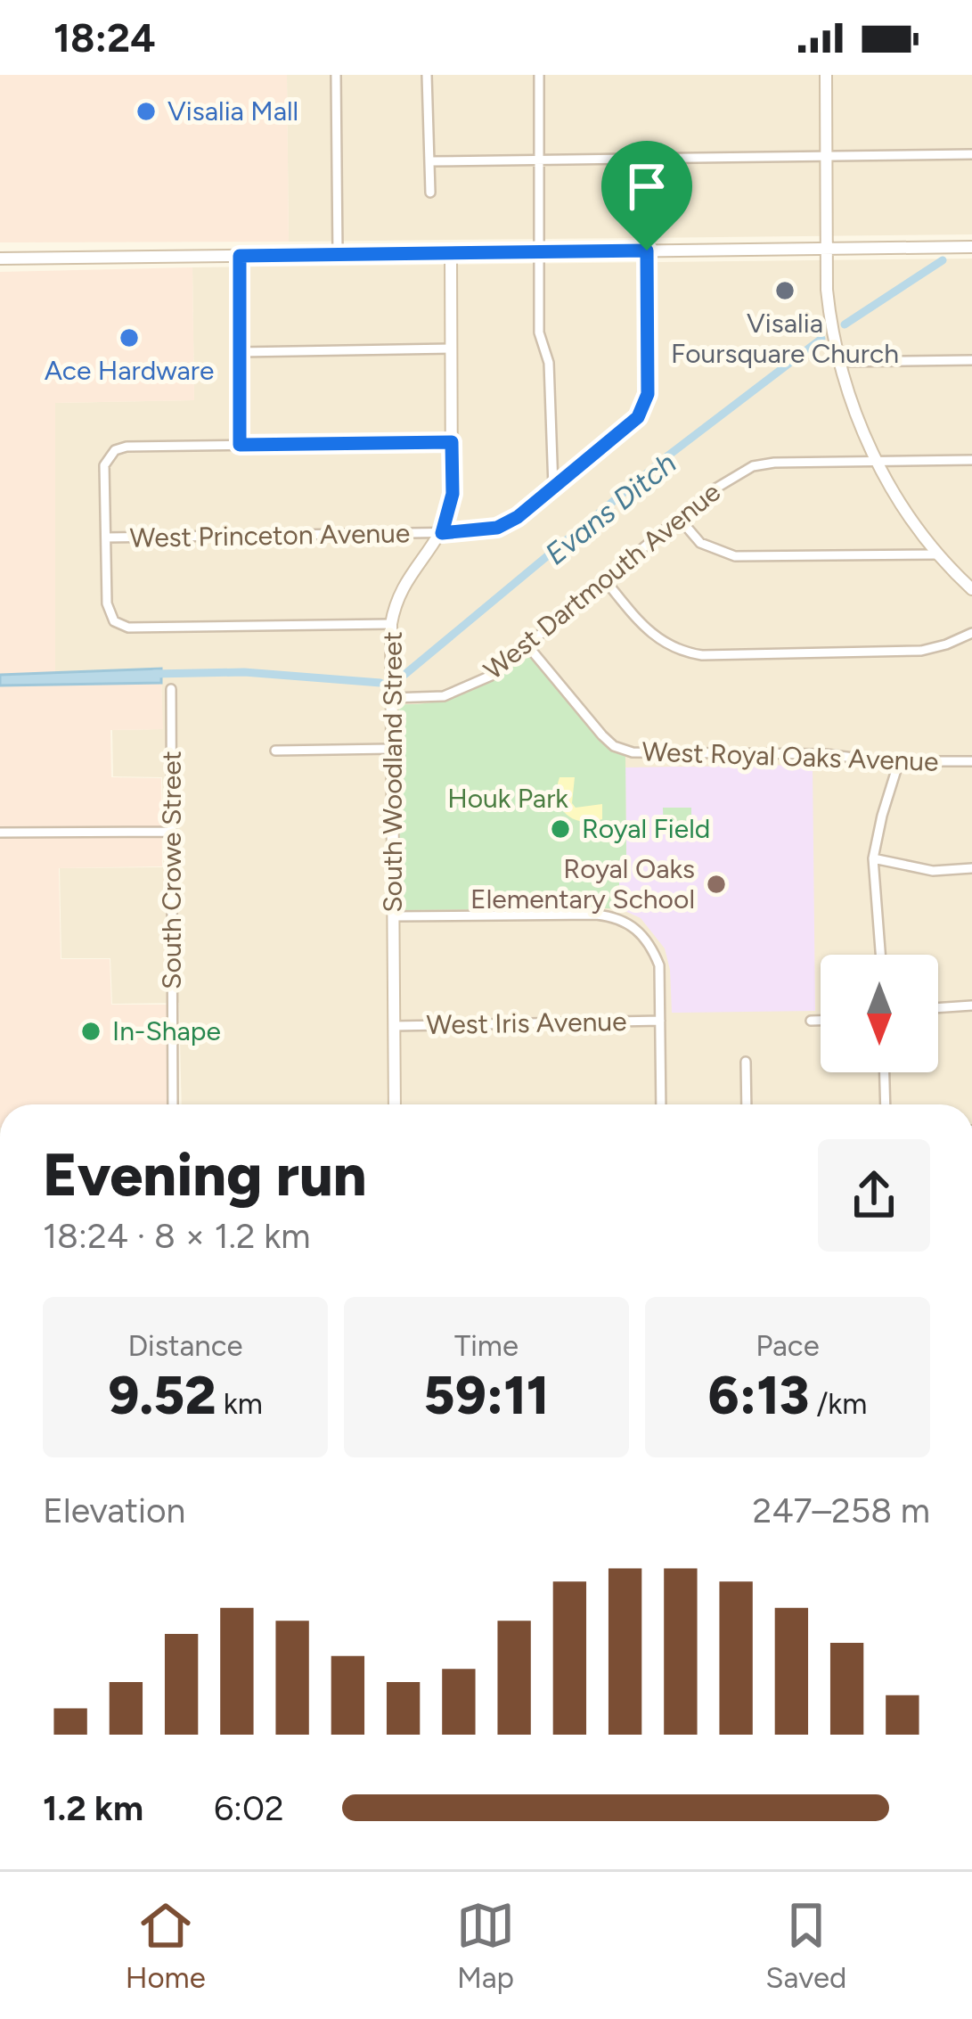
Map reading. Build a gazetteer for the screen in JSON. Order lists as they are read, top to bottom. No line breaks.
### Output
{"streets":{"street":["West Princeton Avenue","West Dartmouth Avenue","West Royal Oaks Avenue","South Woodland Street","South Crowe Street","West Iris Avenue"]},"crossings":[["West Princeton Avenue","South Woodland Street"],["West Dartmouth Avenue","West Royal Oaks Avenue"],["West Dartmouth Avenue","South Woodland Street"],["South Woodland Street","West Iris Avenue"]],"water":["Evans Ditch"],"parks":["Houk Park"],"places":["Visalia Mall","Visalia Foursquare Church","Ace Hardware","Royal Field","Royal Oaks Elementary School","In-Shape"],"north":"bottom","page":{"status":"18:24","heading":["Evening run","18:24 · 8 × 1.2 km"],"stats":[["Distance","9.52 km"],["Time","59:11"],["Pace","6:13 /km"]],"chart":["Elevation","247–258 m"],"list":[{"name":"1.2 km","note":"6:02"}],"tabs":["Home","Map","Saved"]}}
